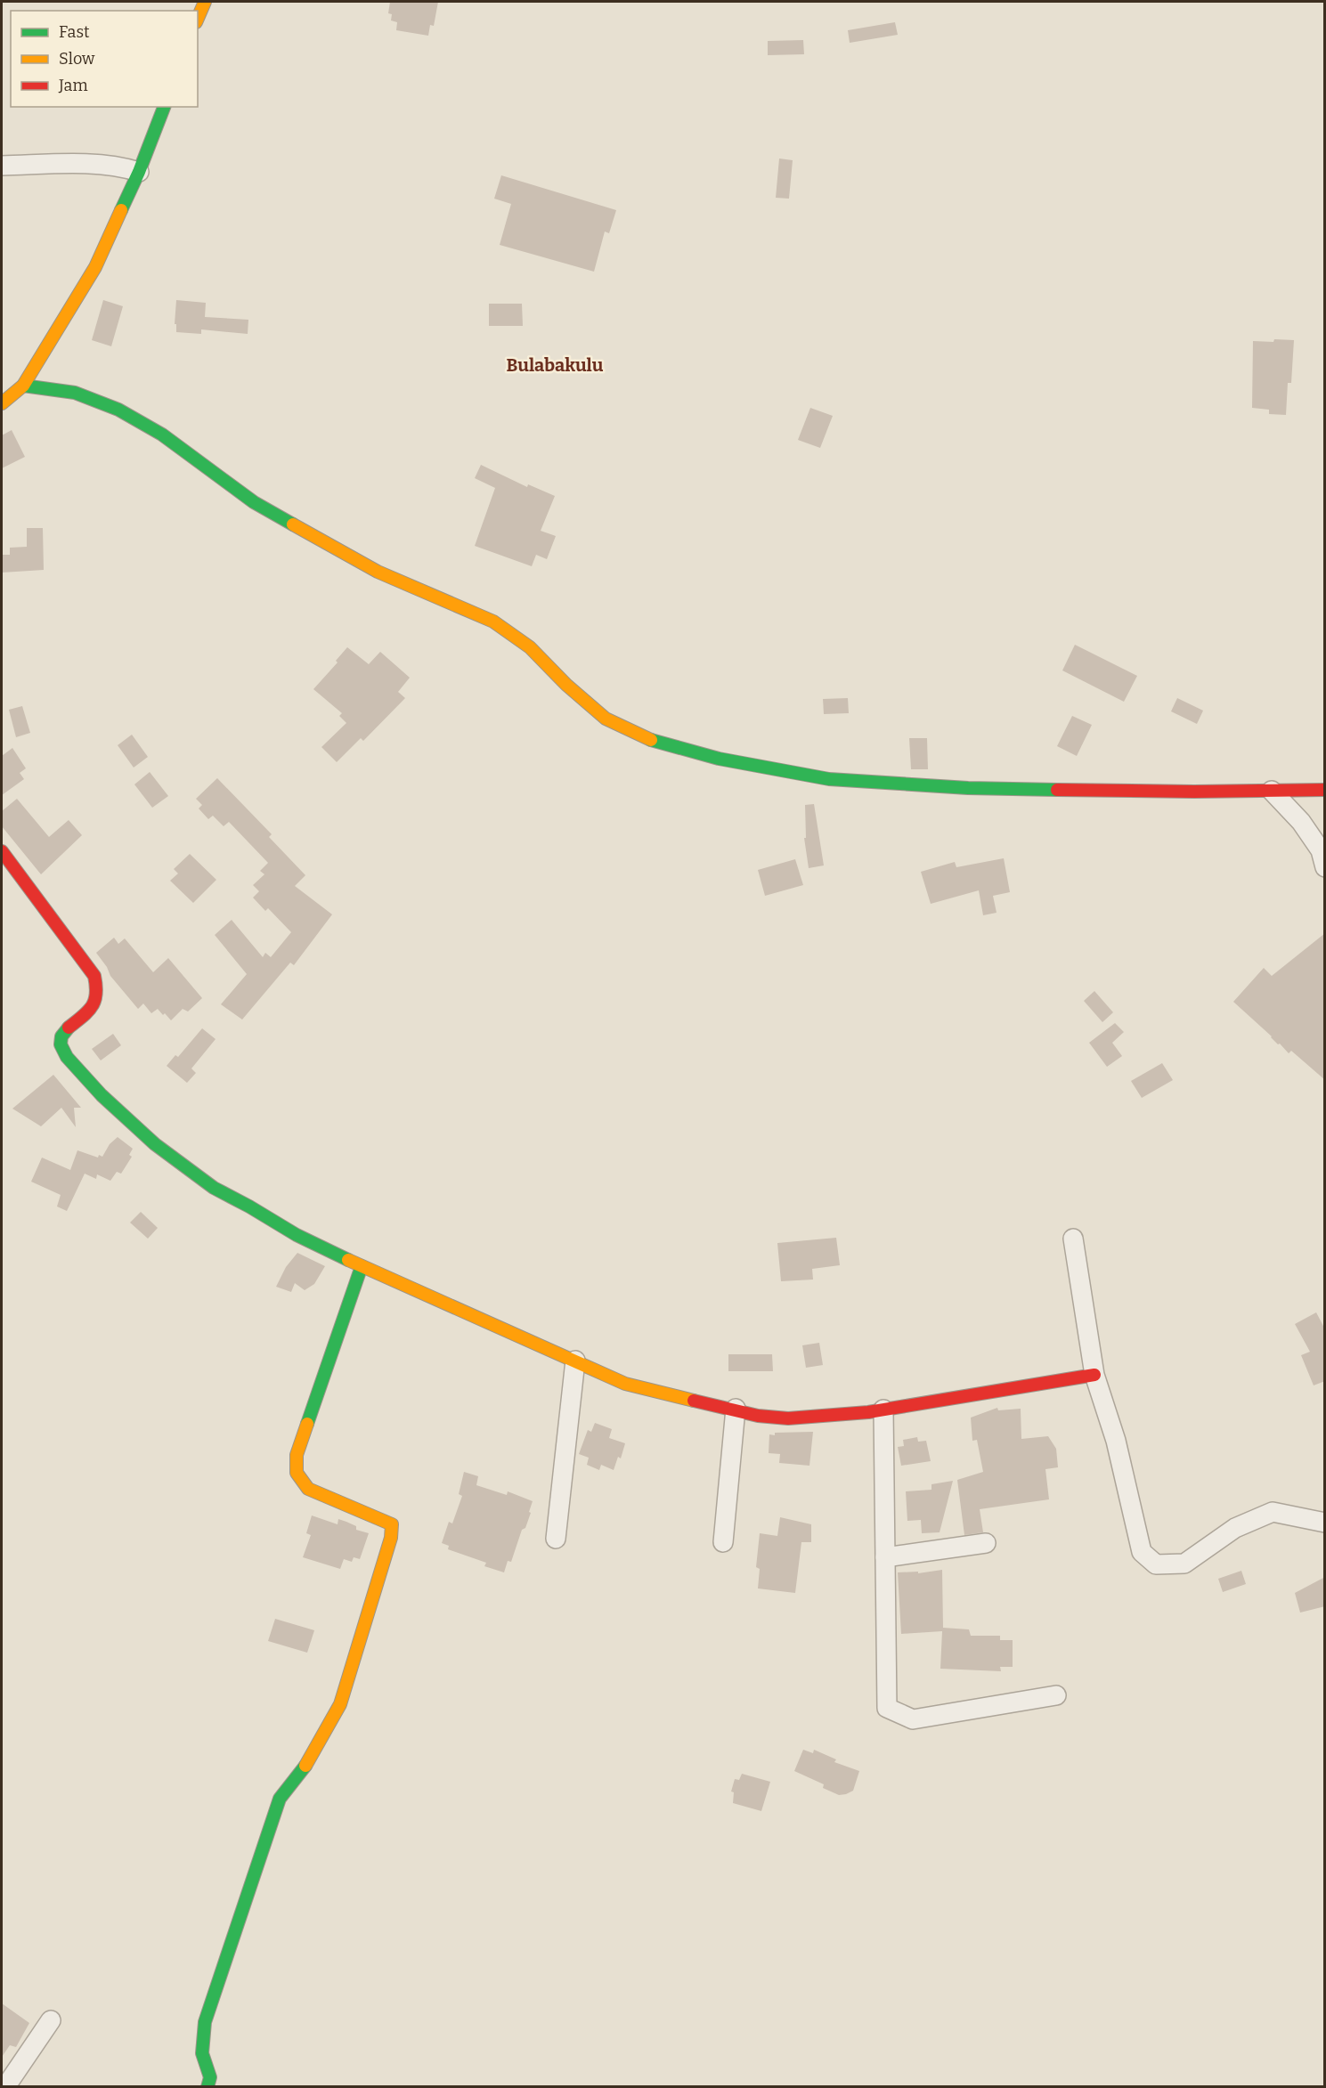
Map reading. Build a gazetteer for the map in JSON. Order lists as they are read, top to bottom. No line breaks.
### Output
{"districts":["Bulabakulu"],"legend":["Fast","Slow","Jam"]}
